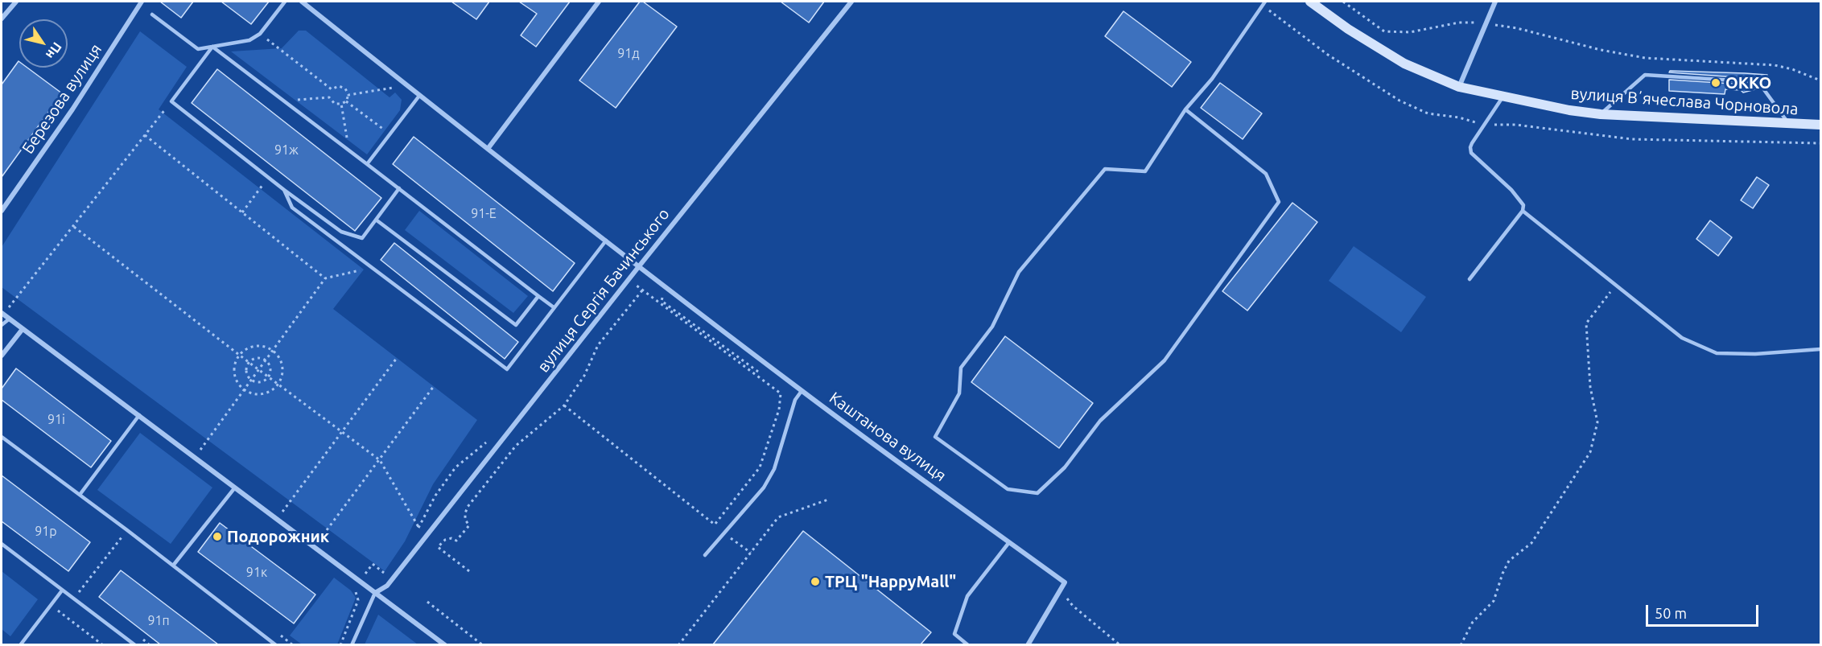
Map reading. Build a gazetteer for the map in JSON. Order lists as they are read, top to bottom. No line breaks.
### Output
{"streets":{"main road":["вулиця Вʼячеслава Чорновола"],"street":["Березова вулиця","вулиця Сергія Бачинського","Каштанова вулиця"]},"crossings":[["вулиця Сергія Бачинського","Каштанова вулиця"]],"places":["ОККО","Подорожник","ТРЦ \"HappyMall\""],"house_numbers":["91д","91ж","91-Е","91і","91р","91к","91п"],"scale_bar":"50 m","north":"bottom right"}
